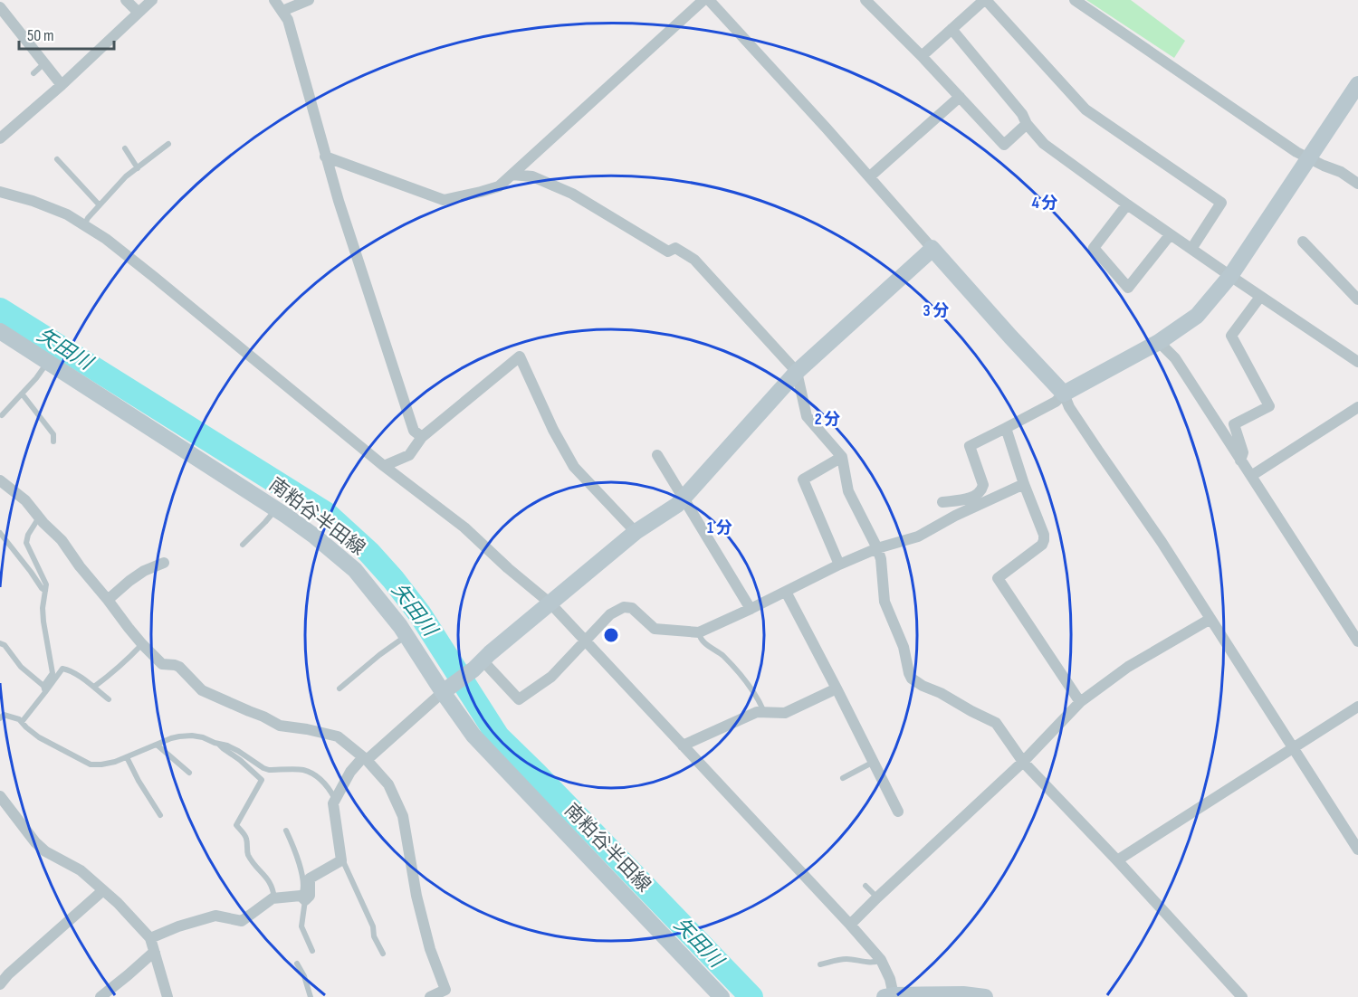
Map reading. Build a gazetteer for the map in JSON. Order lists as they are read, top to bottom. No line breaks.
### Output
{"streets":{"street":["南粕谷半田線"]},"water":["矢田川"],"scale_bar":"50 m","rings":["4 分","3 分","2 分","1 分"]}
